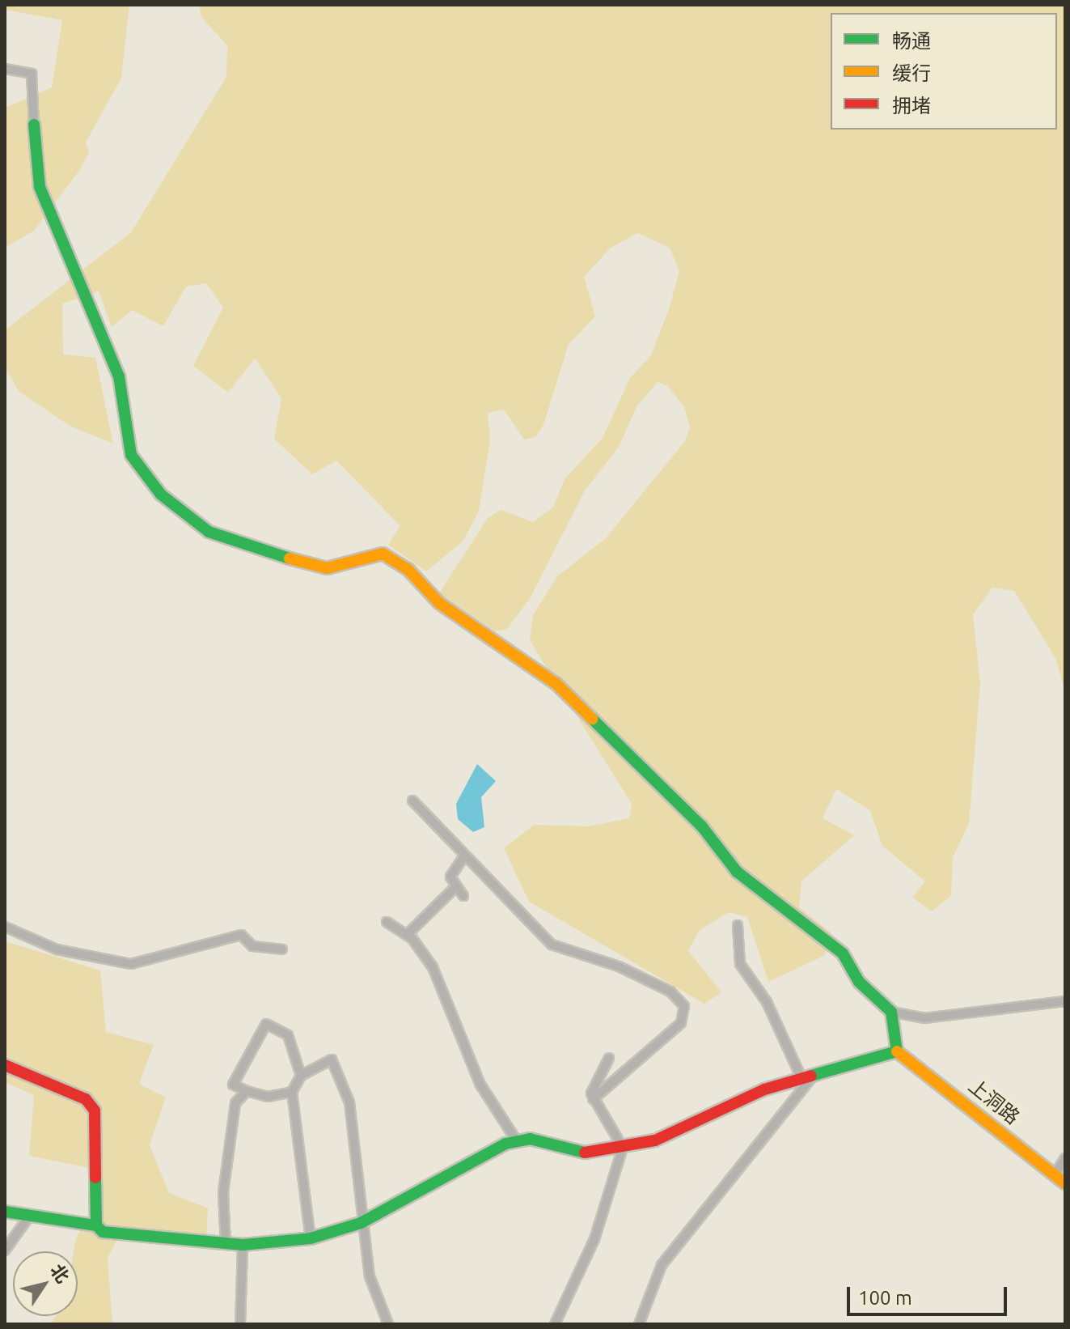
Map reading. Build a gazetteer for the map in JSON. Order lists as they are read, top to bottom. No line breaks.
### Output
{"streets":{"street":["上洞路"]},"legend":["畅通","缓行","拥堵"],"scale_bar":"100 m","north":"top right"}
